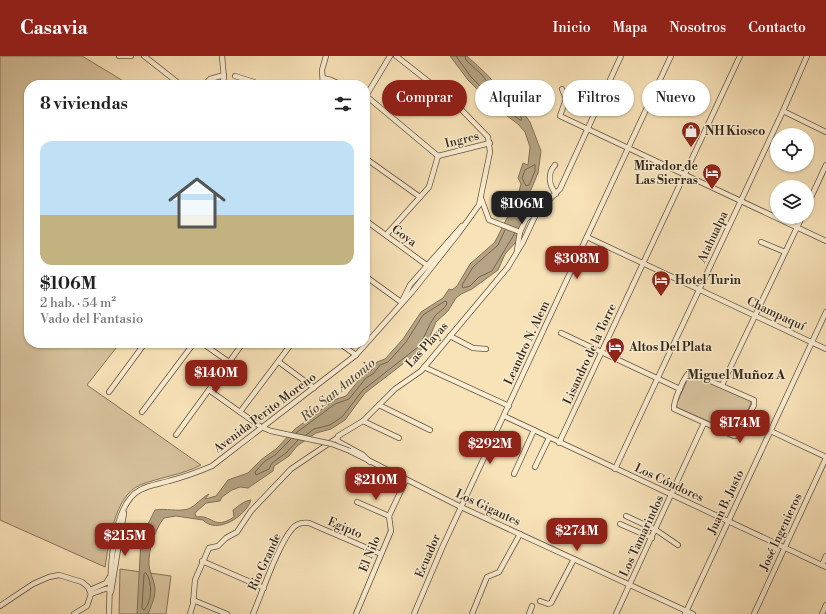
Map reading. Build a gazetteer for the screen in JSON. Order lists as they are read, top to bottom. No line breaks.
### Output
{"streets":{"street":["Ingres","Goya","Atahualpa","Champaquí","Leandro N. Alem","Las Playas","Lisandro de la Torre","Avenida Perito Moreno","Los Cóndores","Juan B. Justo","Los Gigantes","Egipto","José Ingenieros","Los Tamarindos","El Nilo","Ecuador","Rio Grande"]},"crossings":[["Ingres","Avenida Perito Moreno"],["Goya","Avenida Perito Moreno"],["Atahualpa","Champaquí"],["Atahualpa","Los Cóndores"],["Champaquí","Leandro N. Alem"],["Champaquí","Lisandro de la Torre"],["Champaquí","Juan B. Justo"],["Leandro N. Alem","Los Cóndores"],["Leandro N. Alem","Los Gigantes"],["Leandro N. Alem","Ecuador"],["Lisandro de la Torre","Los Cóndores"],["Avenida Perito Moreno","Los Gigantes"],["Los Cóndores","Juan B. Justo"],["Los Cóndores","José Ingenieros"],["Los Cóndores","Los Tamarindos"],["Juan B. Justo","Los Gigantes"],["Los Gigantes","Los Tamarindos"],["Los Gigantes","El Nilo"],["Los Gigantes","Ecuador"],["Egipto","El Nilo"],["Egipto","Rio Grande"]],"districts":["Miguel Muñoz A"],"water":["Río San Antonio"],"places":{"shop":["NH Kiosco"],"hotel":["Mirador de Las Sierras","Hotel Turin","Altos Del Plata"]},"page":{"header":"Casavia","nav":["Inicio","Mapa","Nosotros","Contacto"],"chip":["Comprar","Alquilar","Filtros","Nuevo"],"heading":"8 viviendas","list":[{"name":"$106M","note":"2 hab. · 54 m² · Vado del Fantasio"}],"price":["$106M","$308M","$140M","$174M","$292M","$210M","$274M","$215M"]}}
